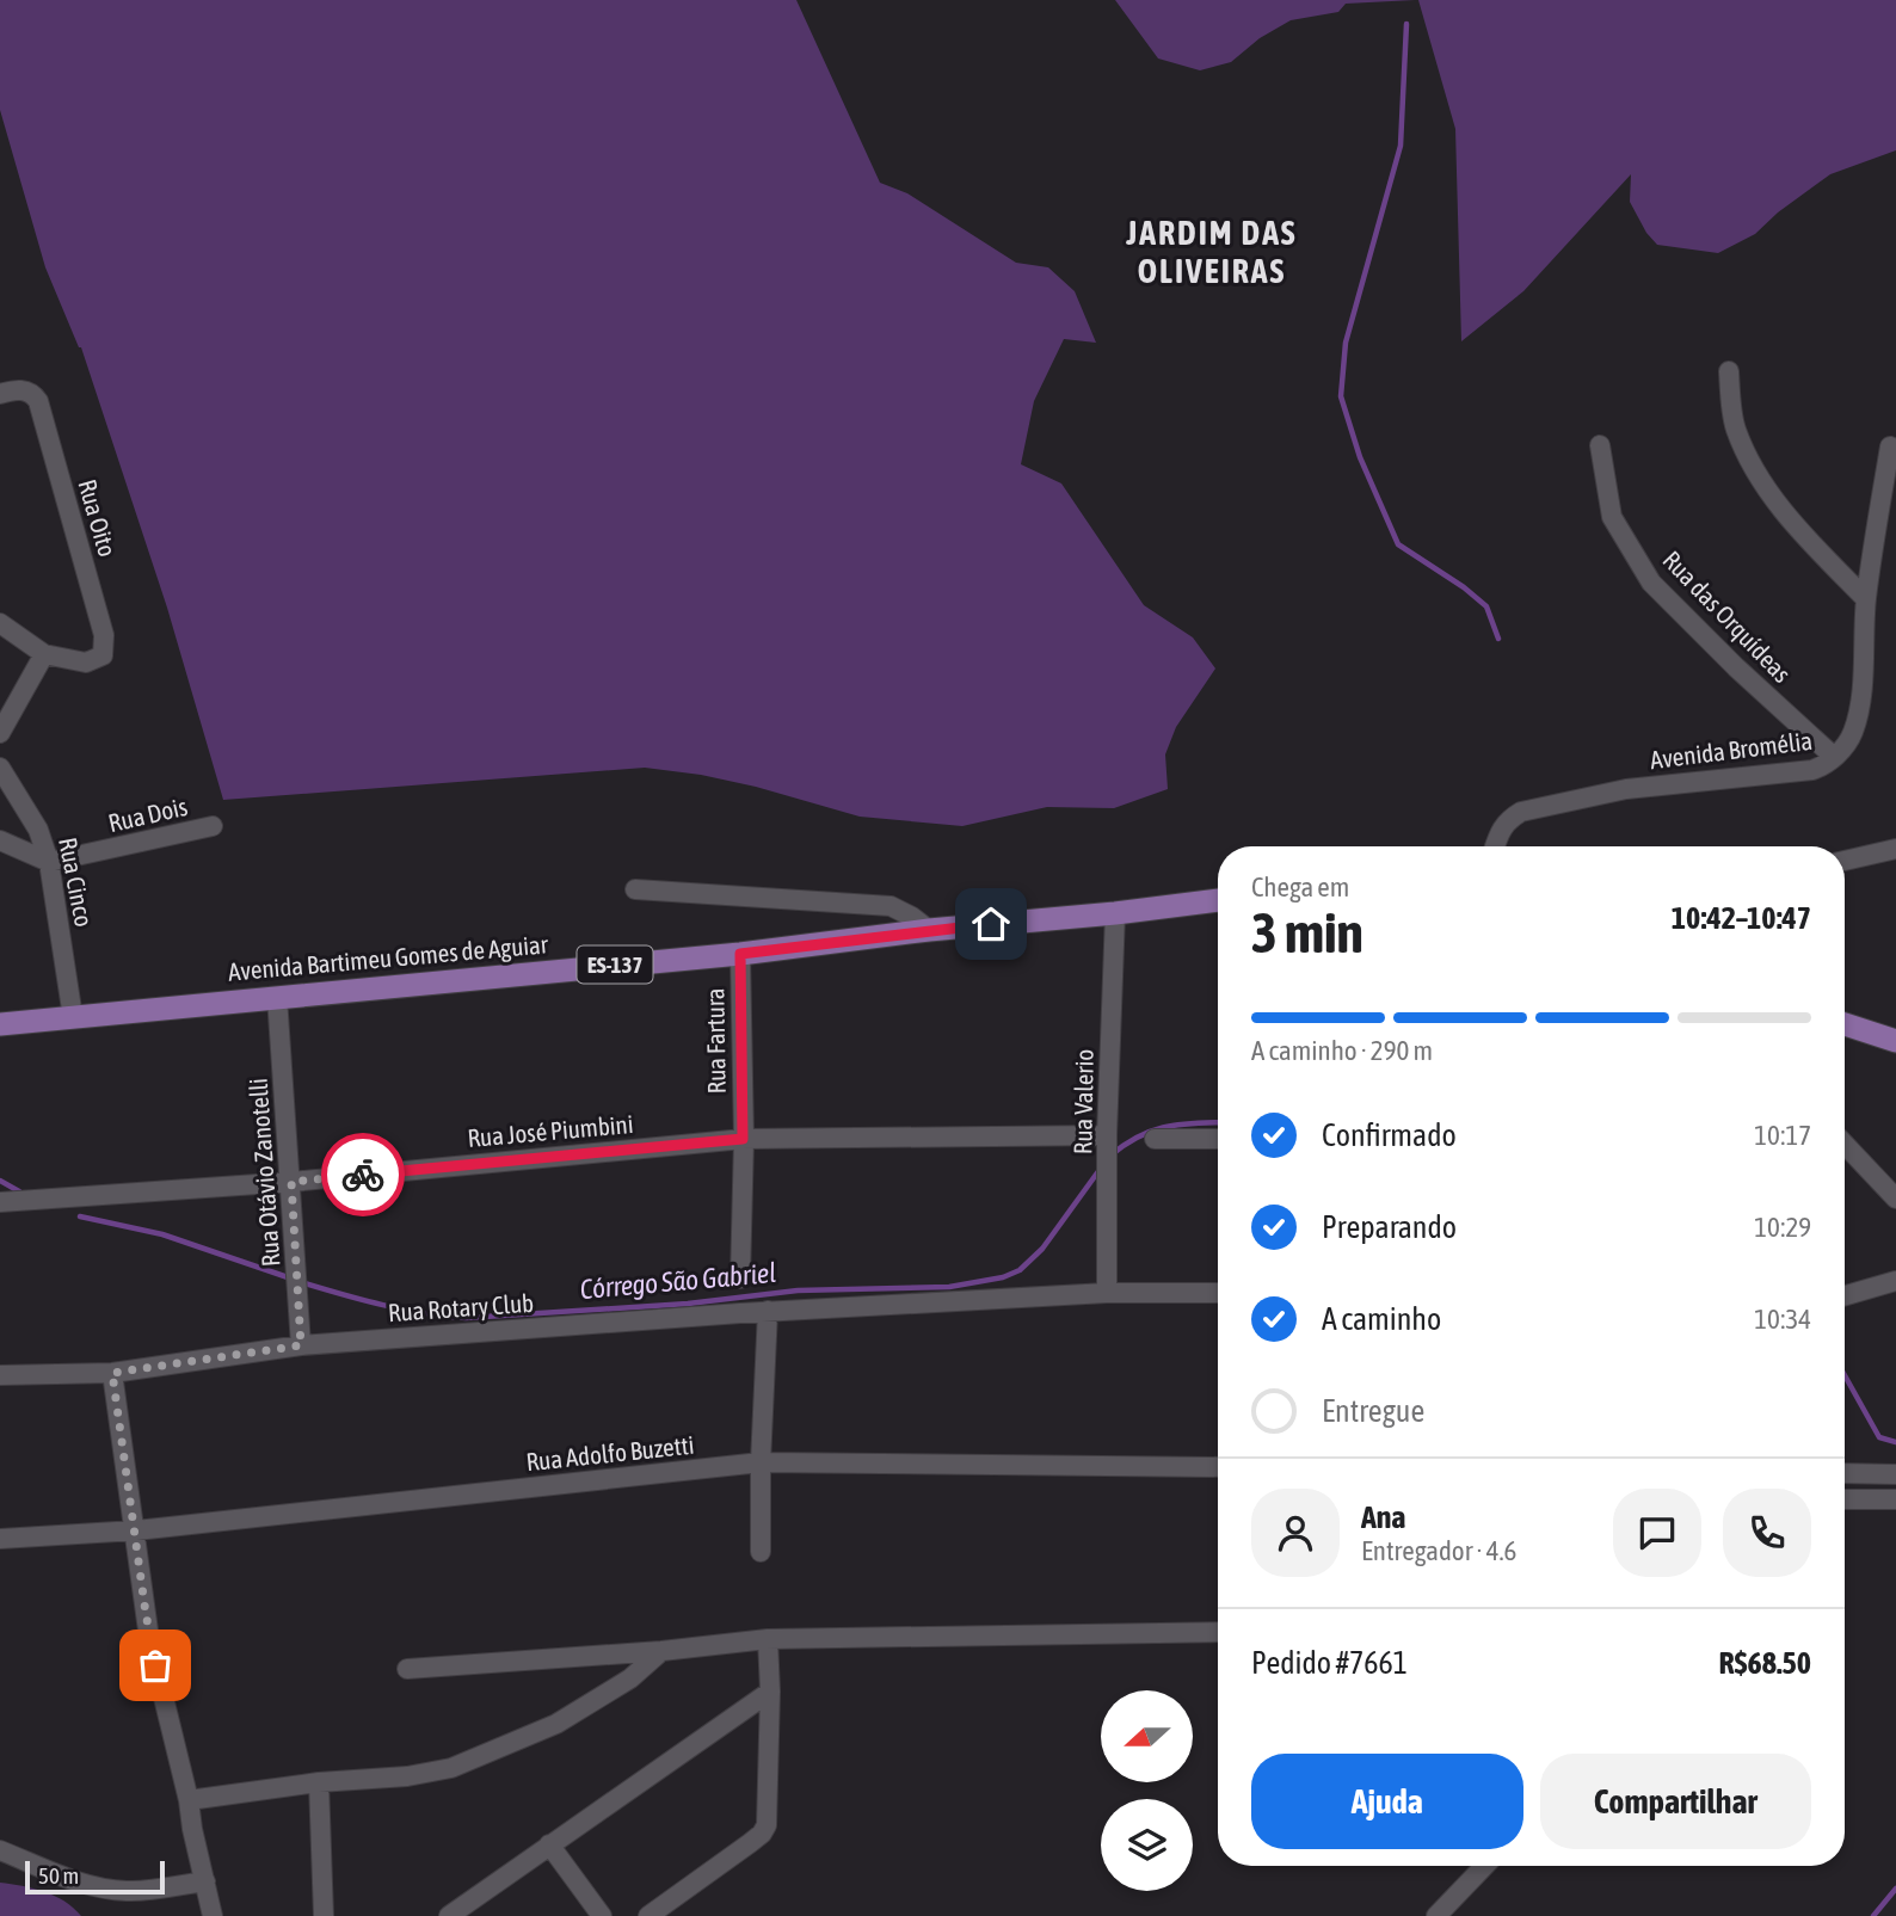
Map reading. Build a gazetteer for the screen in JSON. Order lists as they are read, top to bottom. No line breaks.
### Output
{"streets":{"main road":["Avenida Bartimeu Gomes de Aguiar","ES-137"],"street":["Rua Oito","Rua das Orquídeas","Avenida Bromélia","Rua Dois","Rua Cinco","Rua Fartura","Rua Valerio","Rua José Piumbini","Rua Otávio Zanotelli","Rua Rotary Club","Rua Adolfo Buzetti"]},"crossings":[["Rua das Orquídeas","Avenida Bromélia"],["Rua Dois","Rua Cinco"],["Rua Cinco","Avenida Bartimeu Gomes de Aguiar"],["Avenida Bartimeu Gomes de Aguiar","Rua Fartura"],["Avenida Bartimeu Gomes de Aguiar","Rua Valerio"],["Avenida Bartimeu Gomes de Aguiar","Rua Otávio Zanotelli"],["Rua Fartura","Rua José Piumbini"],["Rua Valerio","Rua José Piumbini"],["Rua Valerio","Rua Rotary Club"],["Rua José Piumbini","Rua Otávio Zanotelli"],["Rua Otávio Zanotelli","Rua Rotary Club"]],"districts":["JARDIM DAS OLIVEIRAS"],"water":["Córrego São Gabriel"],"scale_bar":"50 m","north":"left","page":{"heading":["3 min","Chega em","10:42–10:47"],"panel":["Ana","Entregador · 4.6","Pedido #7661","R$68.50"],"bar":"A caminho · 290 m","list":[["Confirmado","10:17"],["Preparando","10:29"],["A caminho","10:34"],"Entregue"],"buttons":["Ajuda","Compartilhar"],"scale":"50 m"}}
